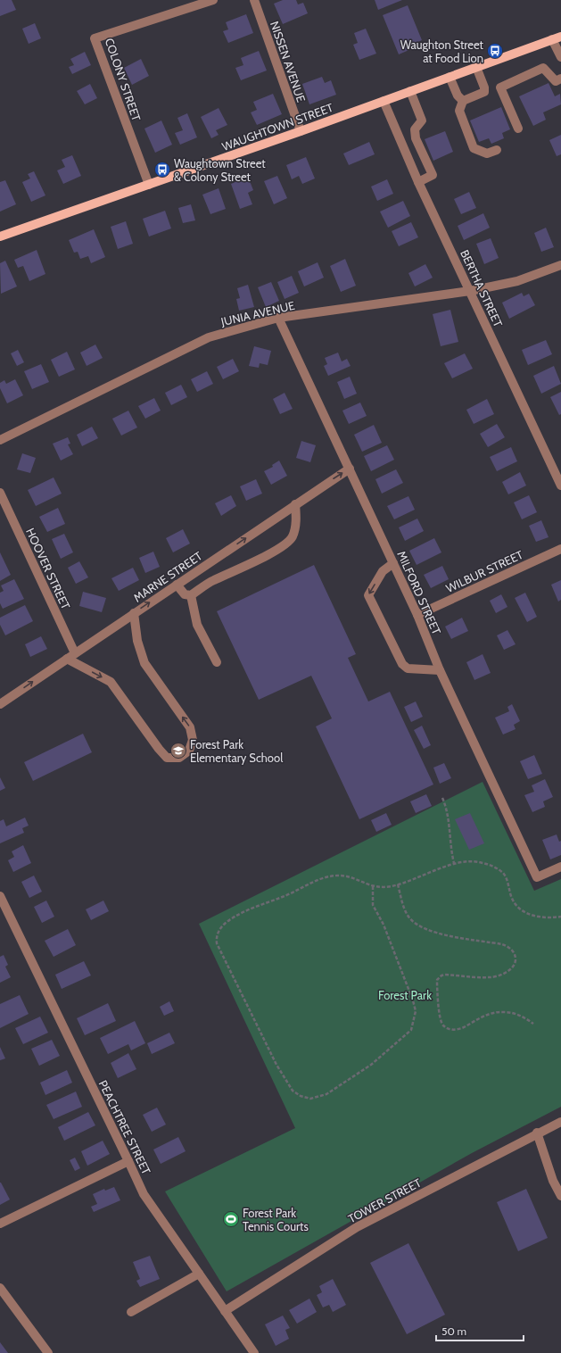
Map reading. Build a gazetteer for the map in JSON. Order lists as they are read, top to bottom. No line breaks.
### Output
{"streets":{"main road":["WAUGHTOWN STREET"],"street":["NISSEN AVENUE","COLONY STREET","BERTHA STREET","JUNIA AVENUE","HOOVER STREET","WILBUR STREET","MARNE STREET","MILFORD STREET","PEACHTREE STREET","TOWER STREET"]},"crossings":[["NISSEN AVENUE","WAUGHTOWN STREET"],["COLONY STREET","WAUGHTOWN STREET"],["WAUGHTOWN STREET","BERTHA STREET"],["BERTHA STREET","JUNIA AVENUE"],["JUNIA AVENUE","MILFORD STREET"],["HOOVER STREET","MARNE STREET"],["WILBUR STREET","MILFORD STREET"],["MARNE STREET","MILFORD STREET"],["PEACHTREE STREET","TOWER STREET"]],"parks":["Forest Park"],"places":{"bus stop":["Waughton Street at Food Lion","Waughtown Street & Colony Street"],"school or university":["Forest Park Elementary School"],"sports":["Forest Park Tennis Courts"]},"scale_bar":"50 m"}
